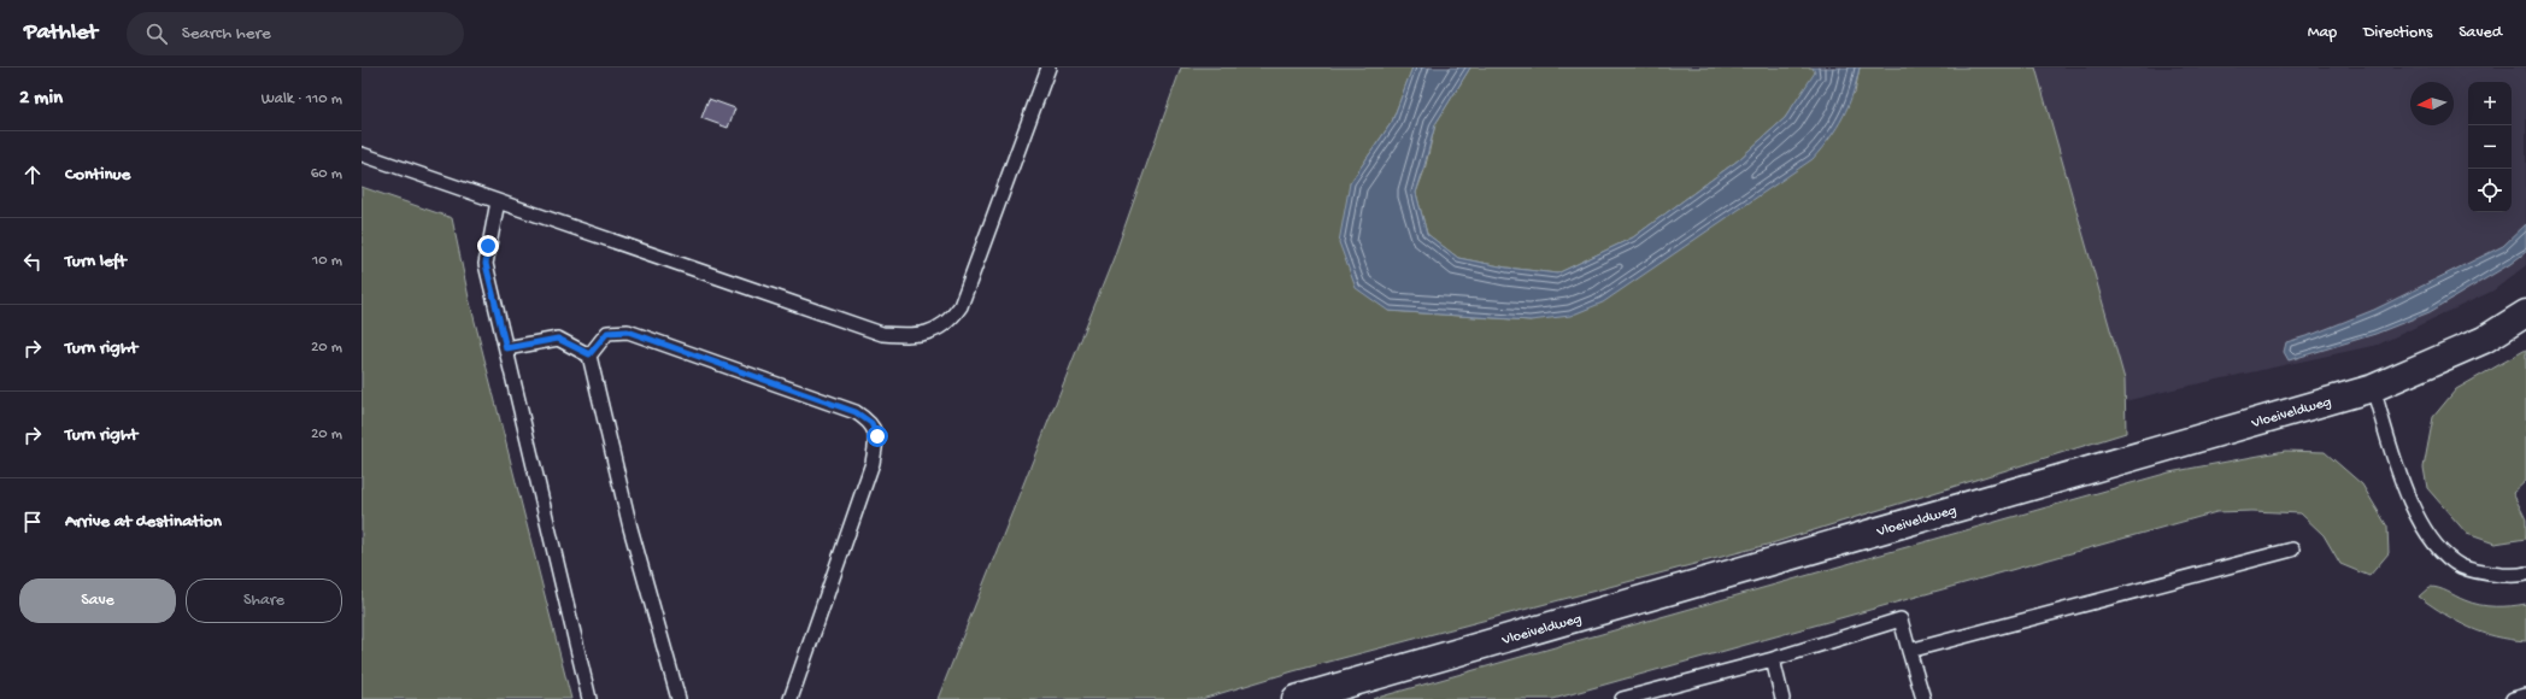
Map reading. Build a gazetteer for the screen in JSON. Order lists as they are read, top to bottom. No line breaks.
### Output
{"streets":{"street":["Vloeiveldweg"]},"north":"left","page":{"header":"Pathlet","search":"Search here","nav":["Map","Directions","Saved"],"heading":["2 min","Walk · 110 m"],"map_buttons":["+","−"],"list":[["Continue","60 m"],["Turn left","10 m"],["Turn right","20 m"],["Turn right","20 m"],"Arrive at destination"],"buttons":["Save","Share"]}}
